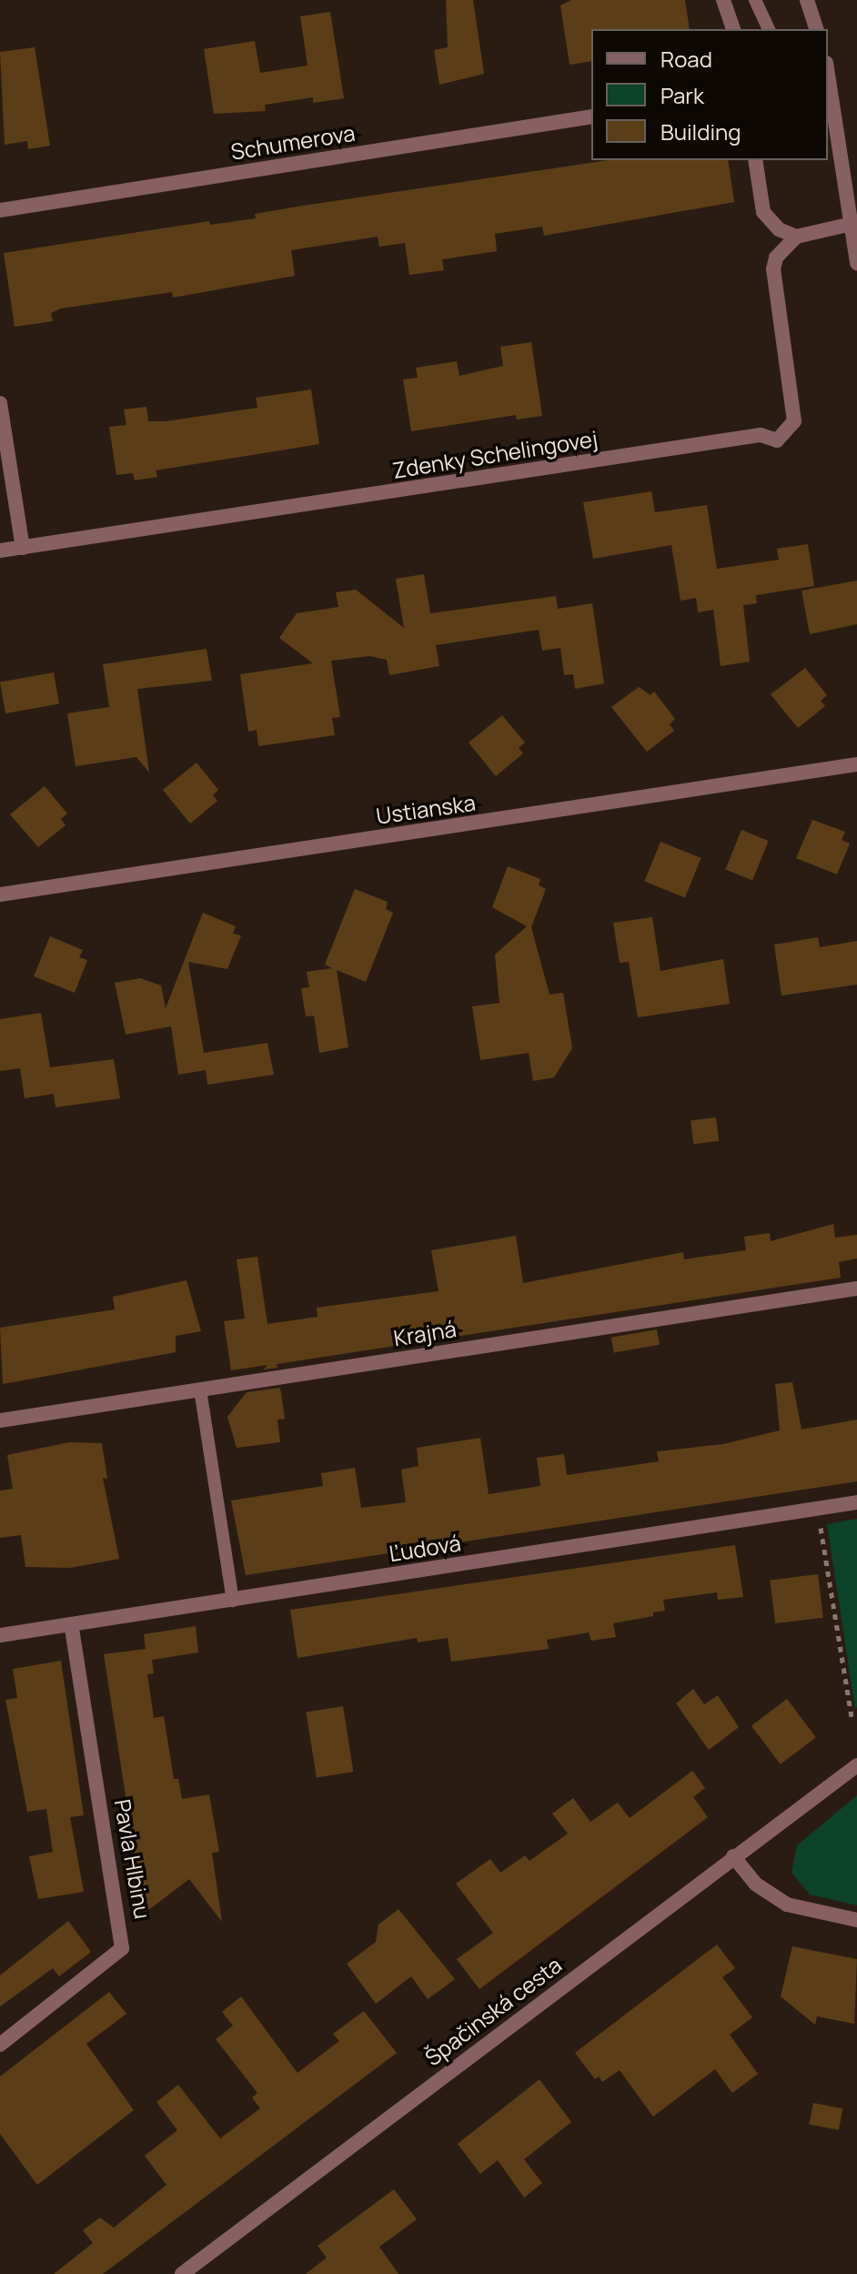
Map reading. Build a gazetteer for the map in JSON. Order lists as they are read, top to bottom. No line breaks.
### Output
{"streets":{"street":["Schumerova","Zdenky Schelingovej","Ustianska","Krajná","Ľudová","Pavla Hlbinu","Špačinská cesta"]},"crossings":[["Ľudová","Pavla Hlbinu"]],"legend":["Road","Park","Building"]}
